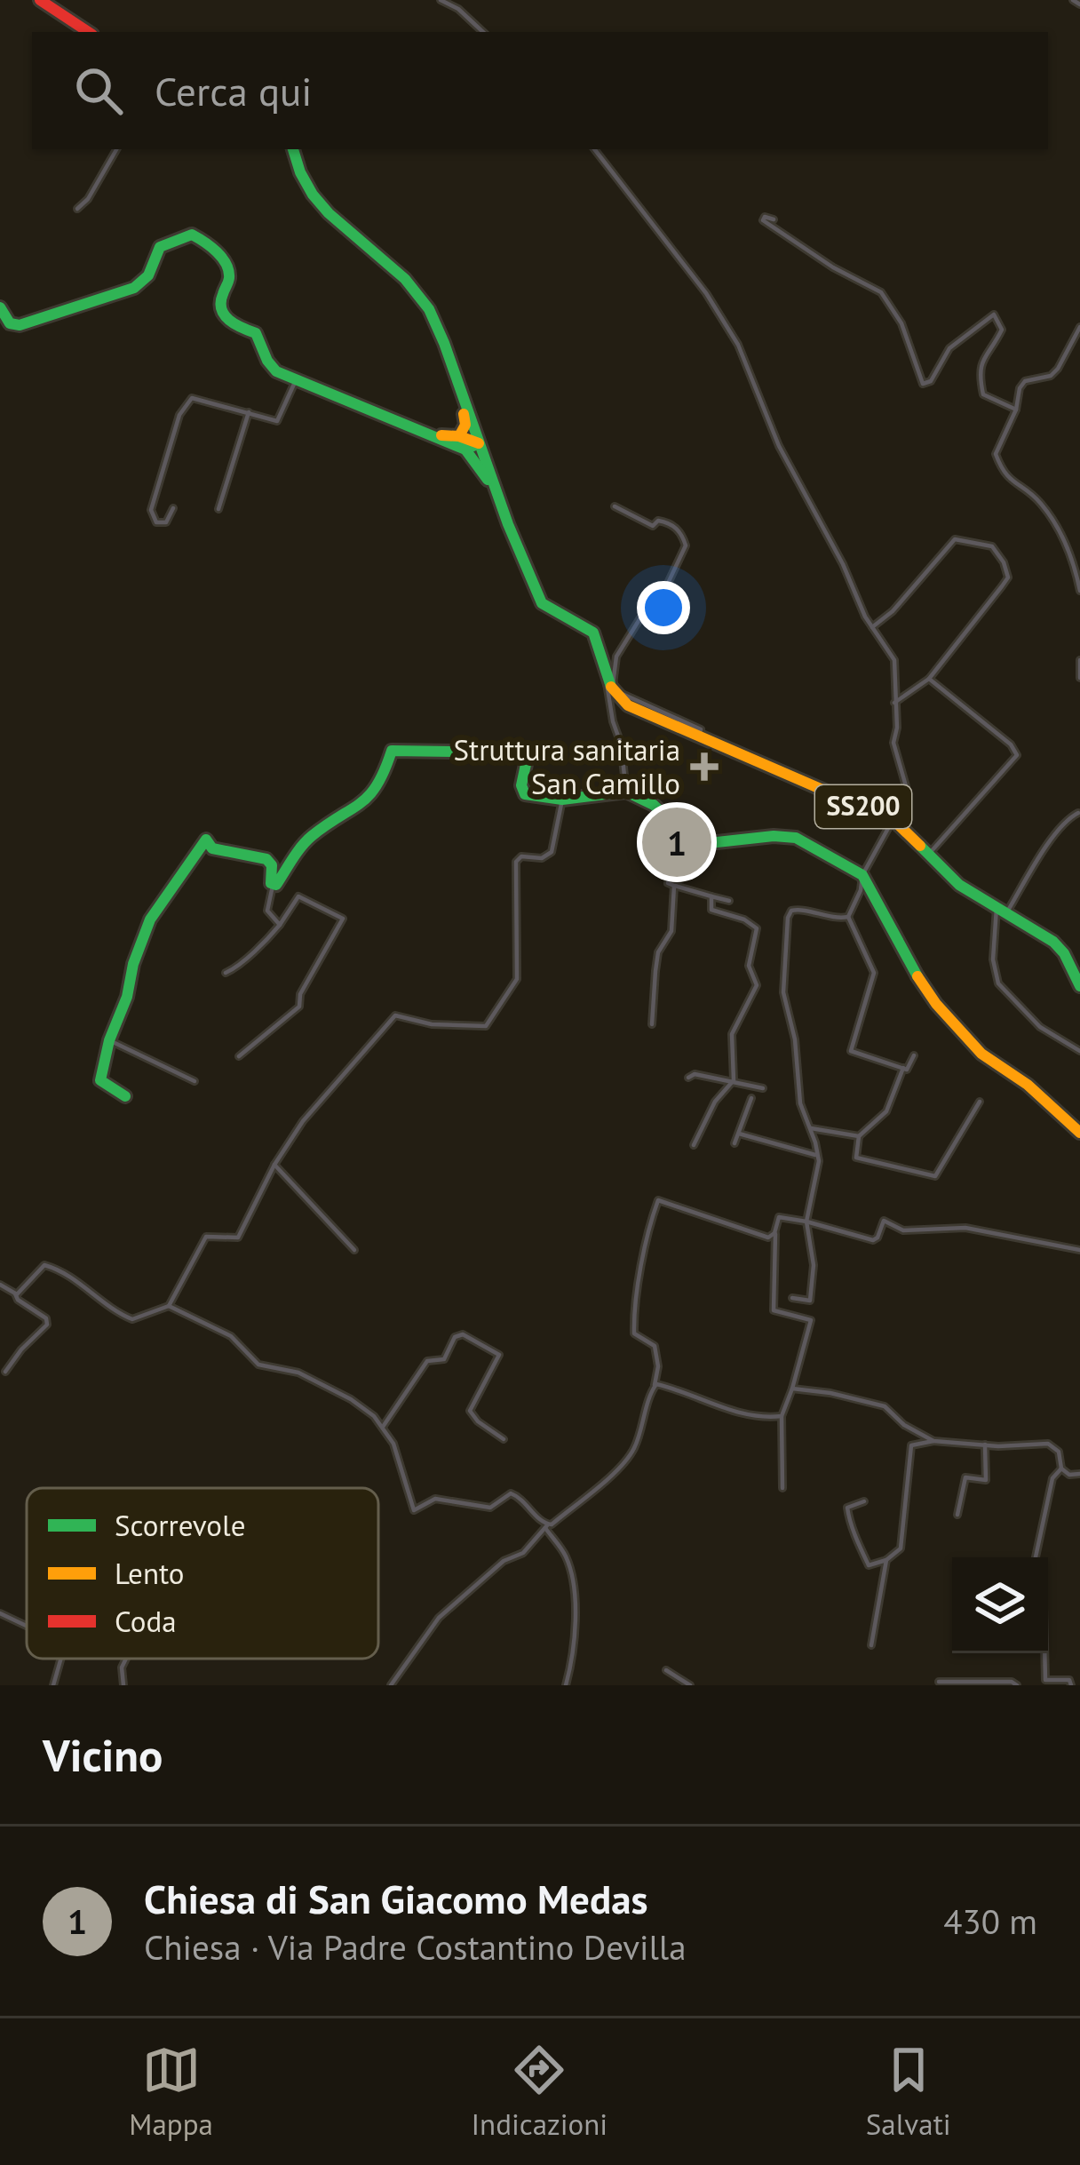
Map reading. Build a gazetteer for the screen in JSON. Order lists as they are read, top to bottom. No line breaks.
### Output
{"streets":{"street":["SS200"]},"places":{"health":["Struttura sanitaria San Camillo"]},"legend":["Scorrevole","Lento","Coda"],"page":{"search":"Cerca qui","pins":"1","heading":"Vicino","list":[{"mark":"1","name":"Chiesa di San Giacomo Medas","note":"Chiesa · Via Padre Costantino Devilla","value":"430 m"}],"nav":["Mappa","Indicazioni","Salvati"]}}
